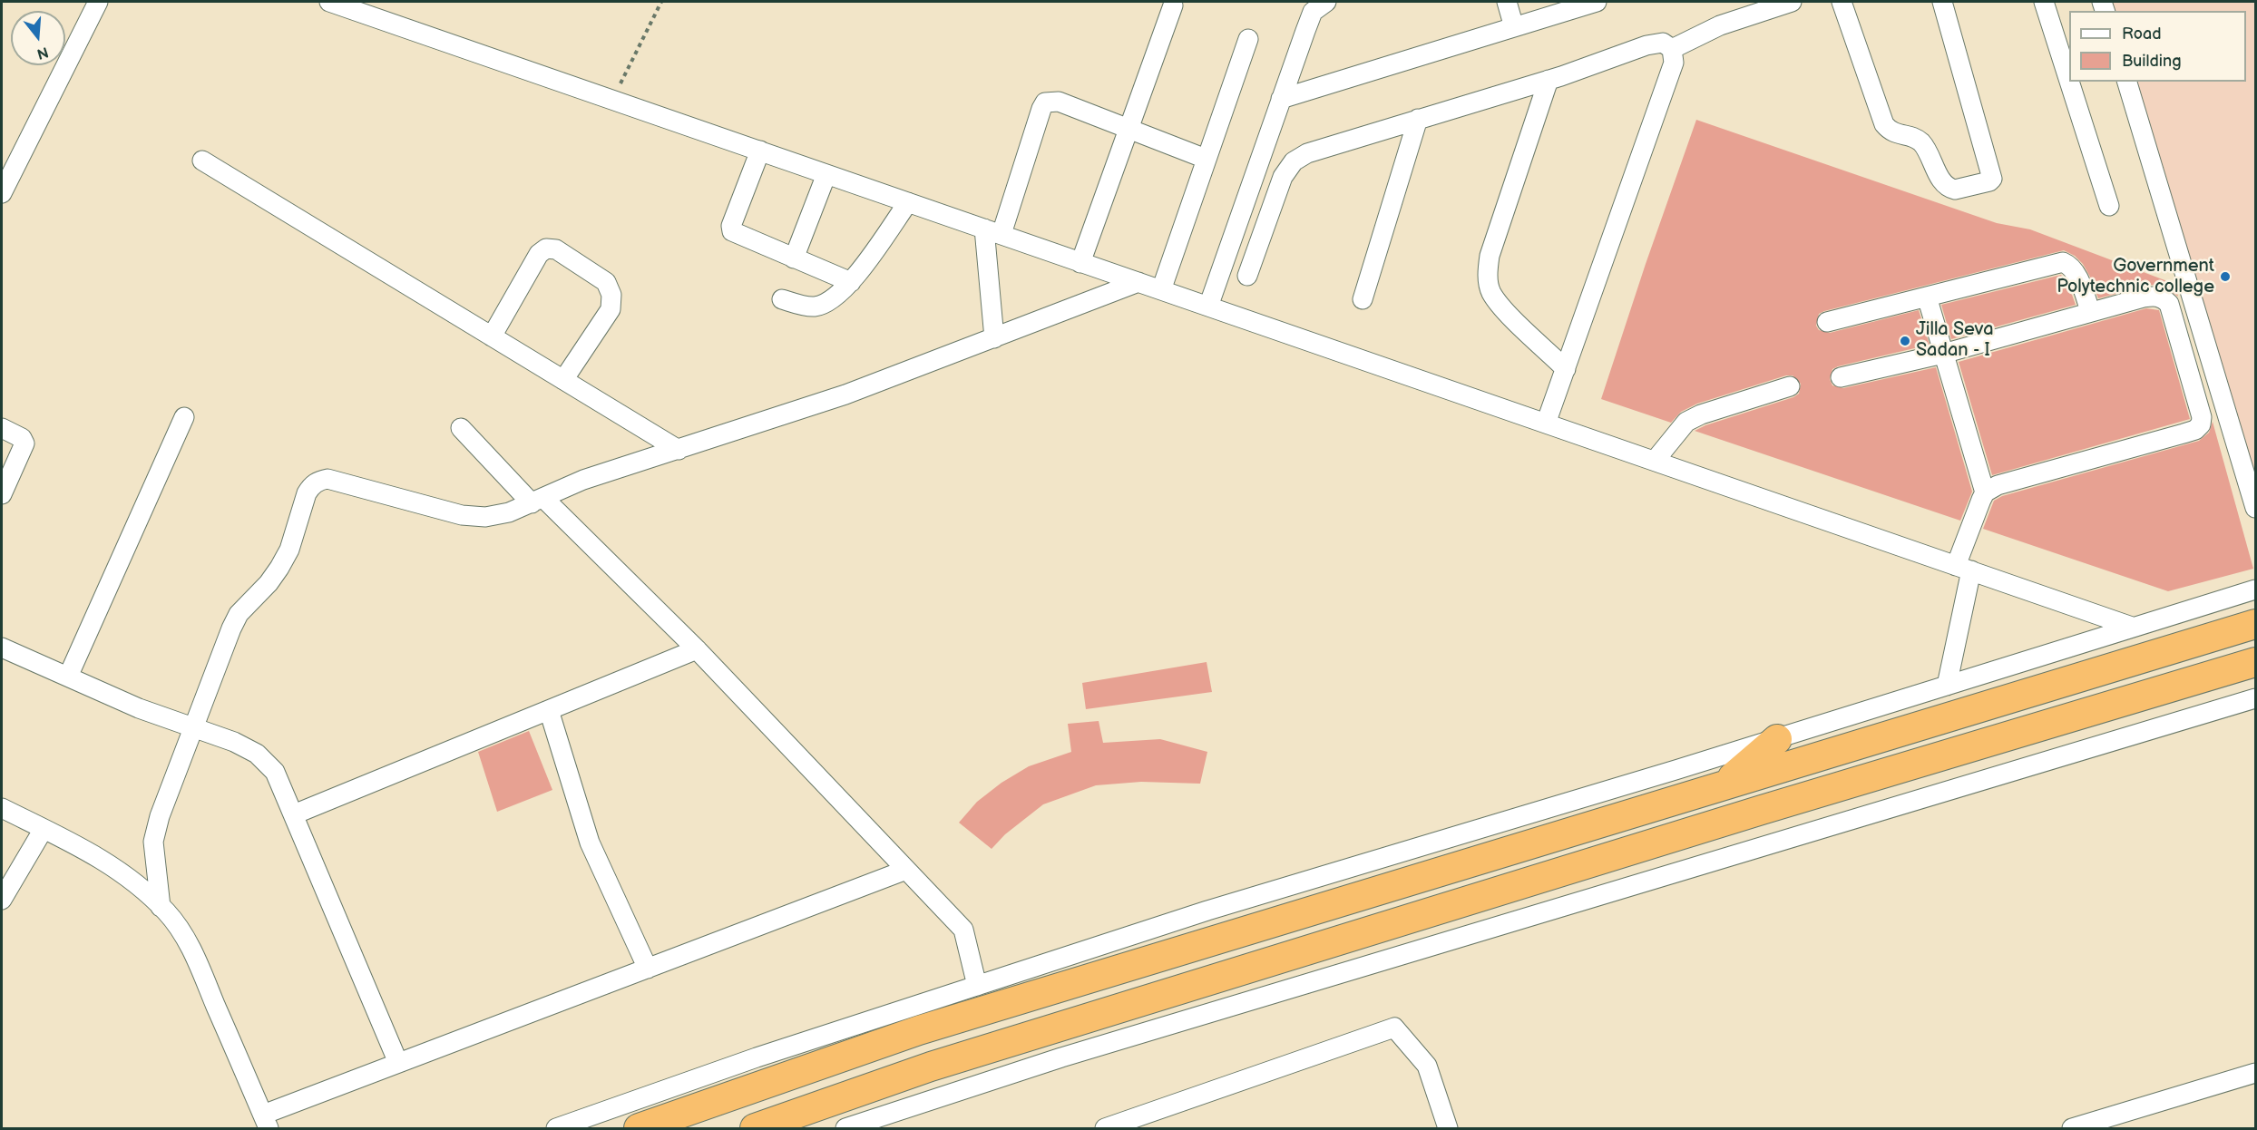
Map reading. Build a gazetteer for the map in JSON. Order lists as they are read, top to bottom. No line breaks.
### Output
{"places":["Government Polytechnic college","Jilla Seva Sadan - I"],"legend":["Road","Building"],"north":"bottom"}
